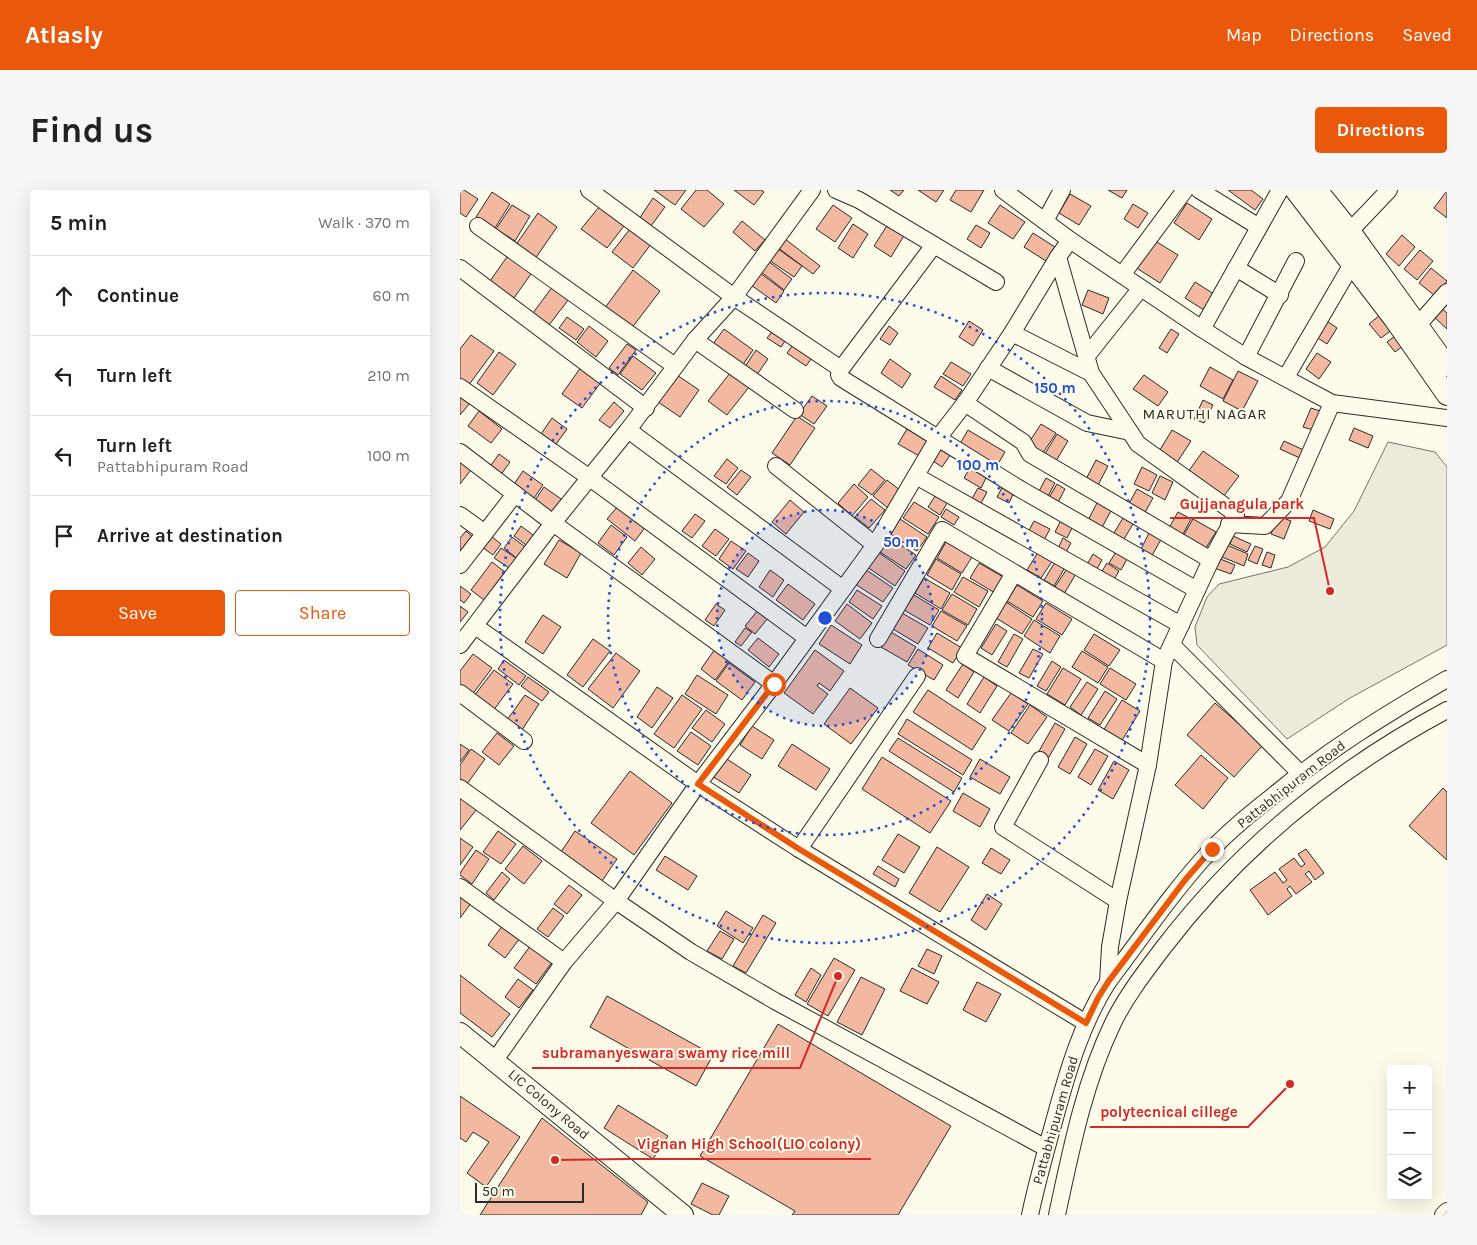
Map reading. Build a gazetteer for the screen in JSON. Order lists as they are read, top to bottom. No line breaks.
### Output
{"streets":{"main road":["LIC Colony Road"],"street":["Pattabhipuram Road"]},"districts":["MARUTHI NAGAR"],"places":["Gujjanagula park","subramanyeswara swamy rice mill","polytecnical cillege","Vignan High School(LIO colony)"],"scale_bar":"50 m","page":{"header":"Atlasly","nav":["Map","Directions","Saved"],"buttons":["Directions",["Save","Share"]],"title":"Find us","heading":["5 min","Walk · 370 m"],"list":[["Continue","60 m"],["Turn left","210 m"],["Turn left","Pattabhipuram Road","100 m"],"Arrive at destination"],"map_buttons":["+","−"],"scale":"50 m"},"rings":["150 m","100 m","50 m"]}
